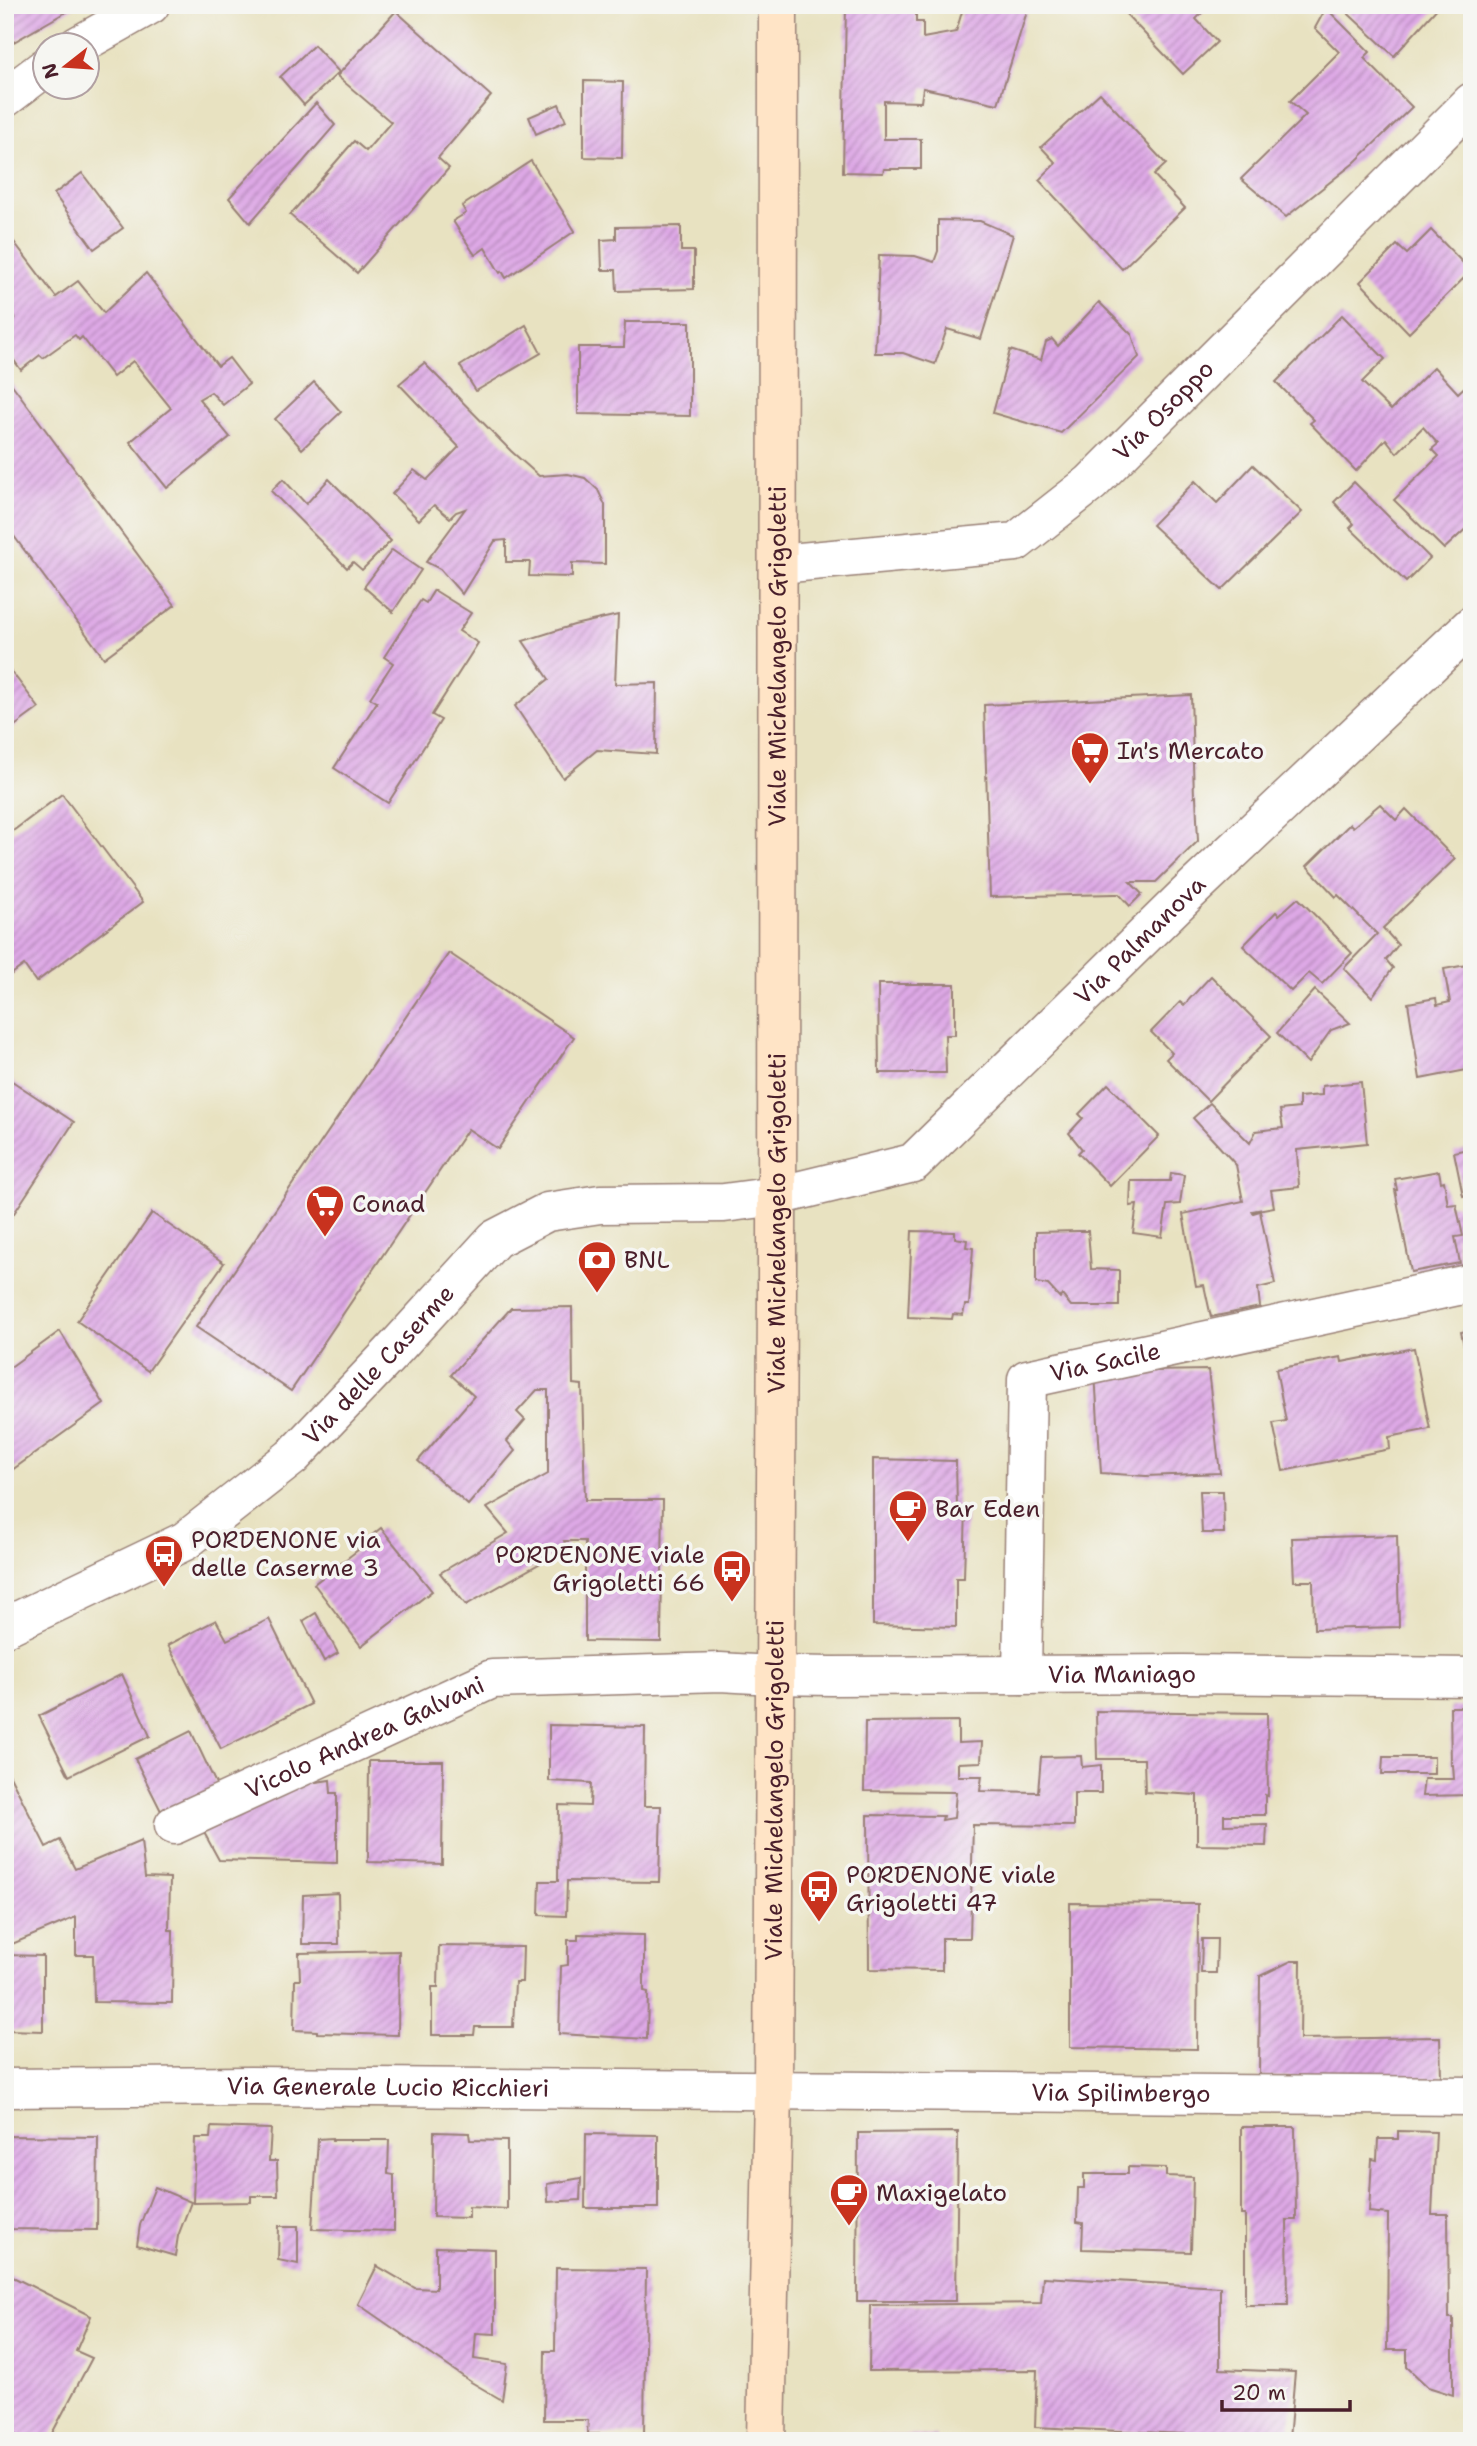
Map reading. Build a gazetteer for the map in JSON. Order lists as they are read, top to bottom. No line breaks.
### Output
{"streets":{"main road":["Viale Michelangelo Grigoletti"],"street":["Via Osoppo","Via Palmanova","Via Sacile","Via delle Caserme","Via Maniago","Vicolo Andrea Galvani","Via Generale Lucio Ricchieri","Via Spilimbergo"]},"crossings":[["Via Osoppo","Viale Michelangelo Grigoletti"],["Viale Michelangelo Grigoletti","Via Palmanova"],["Viale Michelangelo Grigoletti","Via delle Caserme"],["Viale Michelangelo Grigoletti","Via Maniago"],["Viale Michelangelo Grigoletti","Vicolo Andrea Galvani"],["Viale Michelangelo Grigoletti","Via Generale Lucio Ricchieri"],["Viale Michelangelo Grigoletti","Via Spilimbergo"],["Via Palmanova","Via delle Caserme"],["Via Sacile","Via Maniago"],["Via Maniago","Vicolo Andrea Galvani"],["Via Generale Lucio Ricchieri","Via Spilimbergo"]],"places":{"supermarket":["In's Mercato","Conad"],"bank":["BNL"],"cafe":["Bar Eden","Maxigelato"],"bus stop":["PORDENONE via delle Caserme 3","PORDENONE viale Grigoletti 66","PORDENONE viale Grigoletti 47"]},"scale_bar":"20 m","north":"left"}
